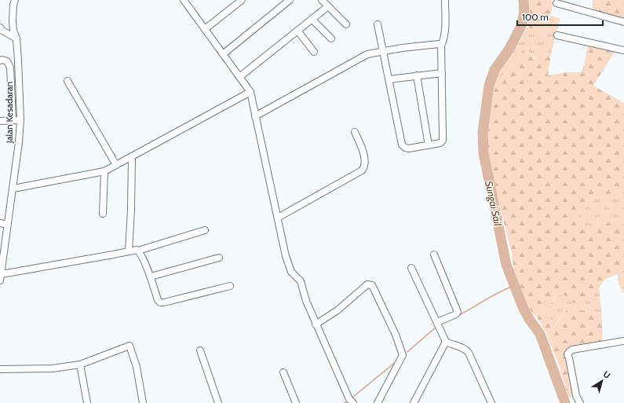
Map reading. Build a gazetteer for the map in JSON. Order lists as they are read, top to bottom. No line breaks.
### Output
{"streets":{"street":["Jalan Kesadaran"]},"water":["Sungai Sail"],"scale_bar":"100 m","north":"top right"}
